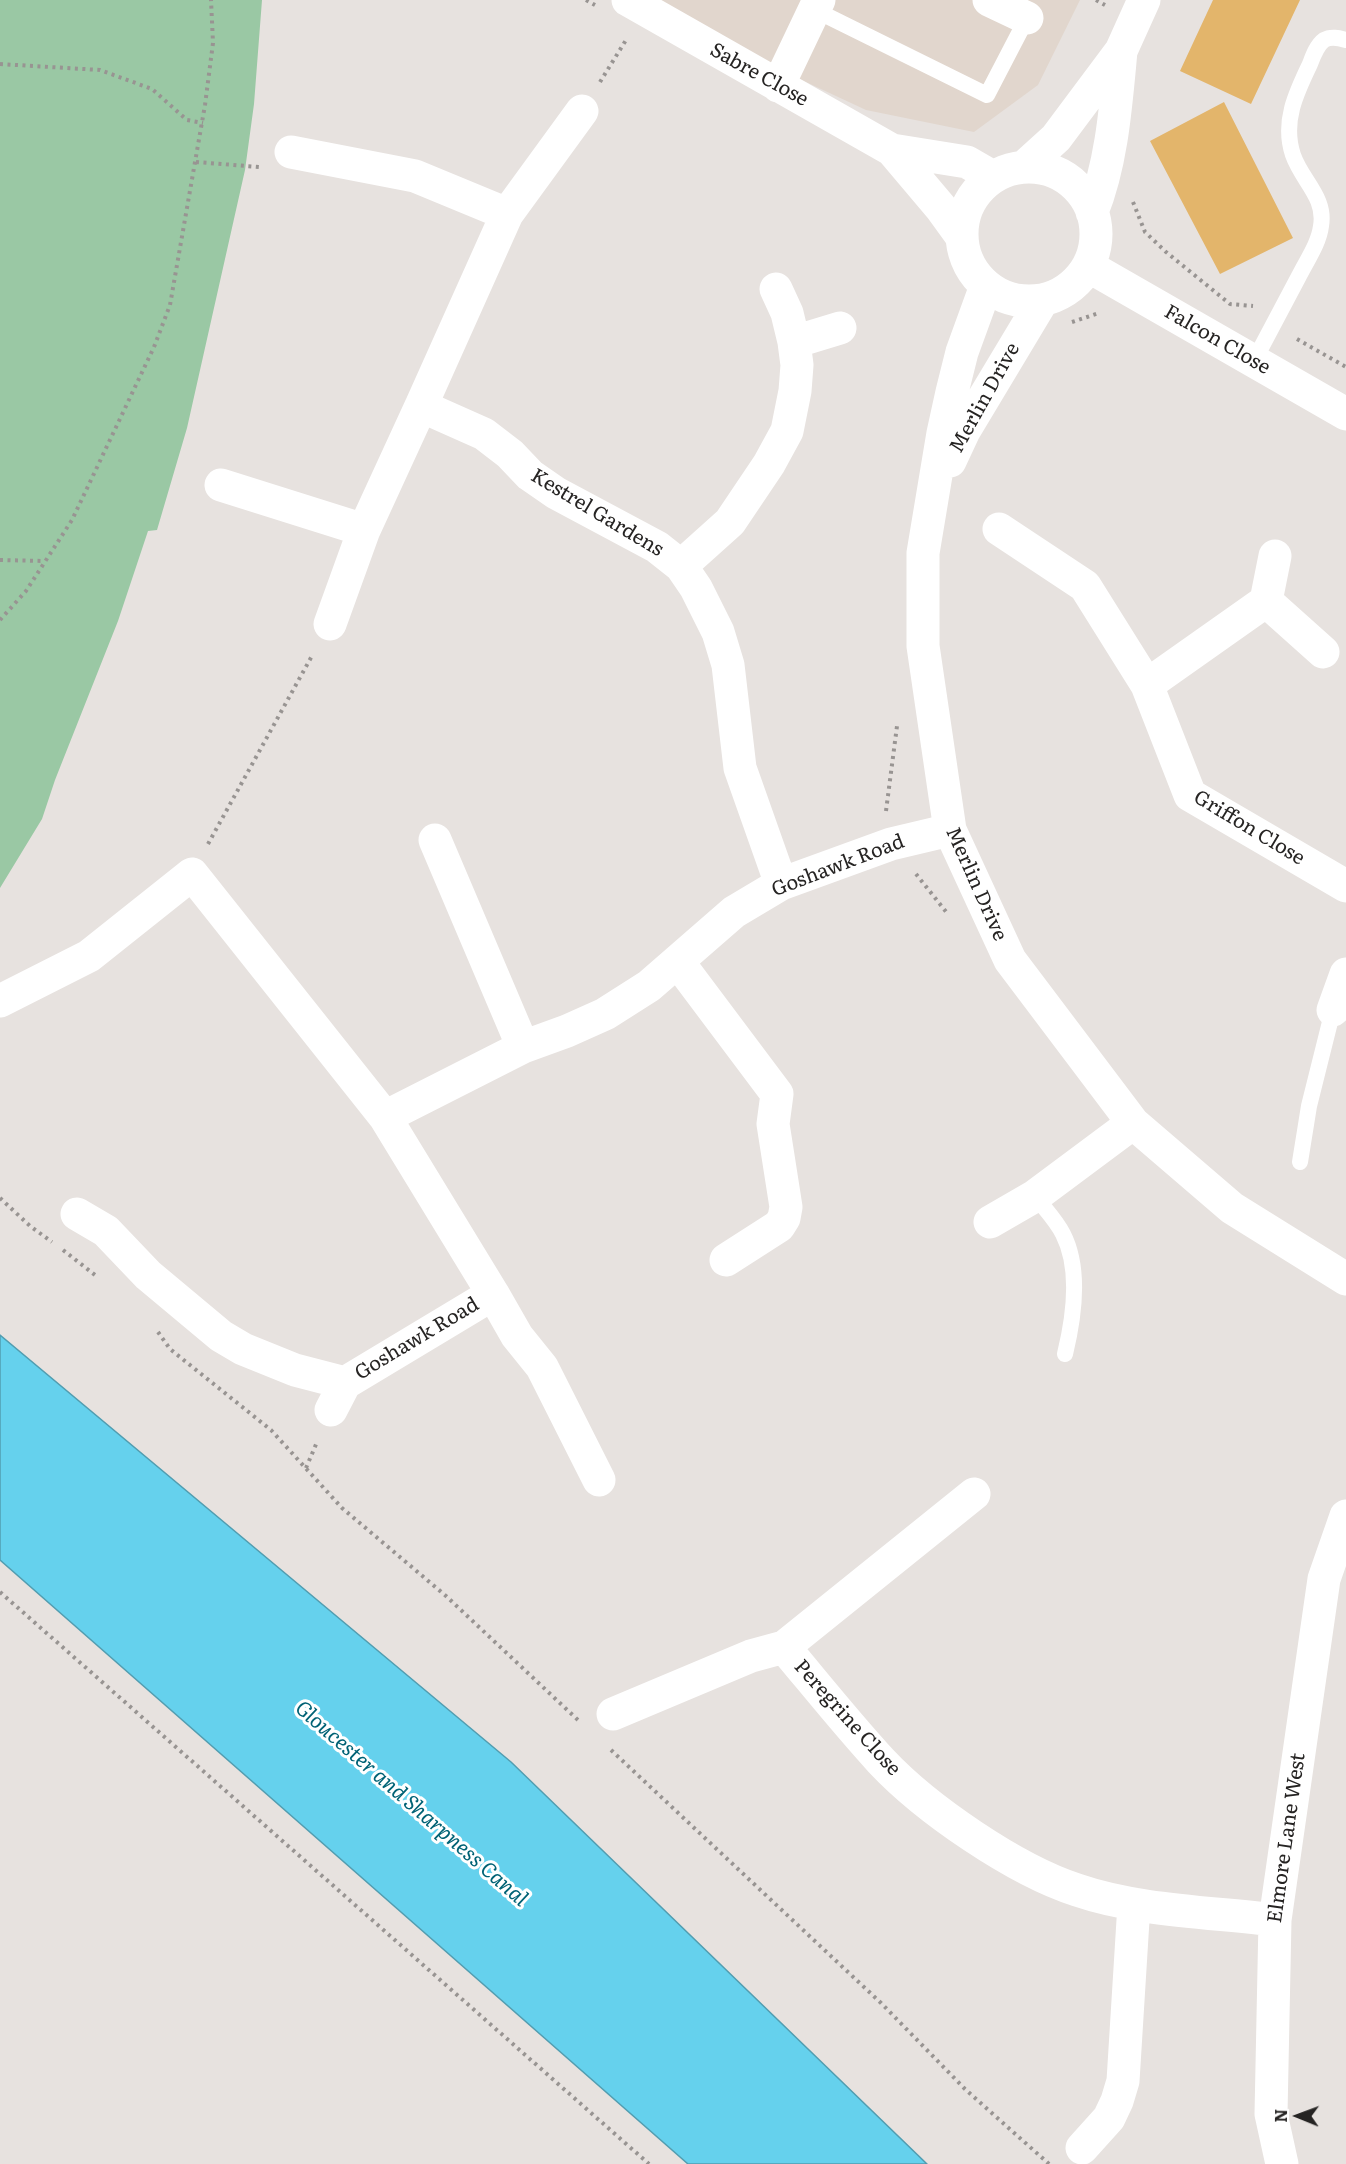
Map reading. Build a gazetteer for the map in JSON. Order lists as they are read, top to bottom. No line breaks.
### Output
{"streets":{"street":["Sabre Close","Falcon Close","Merlin Drive","Kestrel Gardens","Griffon Close","Goshawk Road","Peregrine Close","Elmore Lane West"]},"crossings":[["Sabre Close","Falcon Close"],["Sabre Close","Merlin Drive"],["Falcon Close","Merlin Drive"],["Merlin Drive","Goshawk Road"],["Kestrel Gardens","Goshawk Road"],["Peregrine Close","Elmore Lane West"]],"water":["Gloucester and Sharpness Canal"],"north":"left"}
